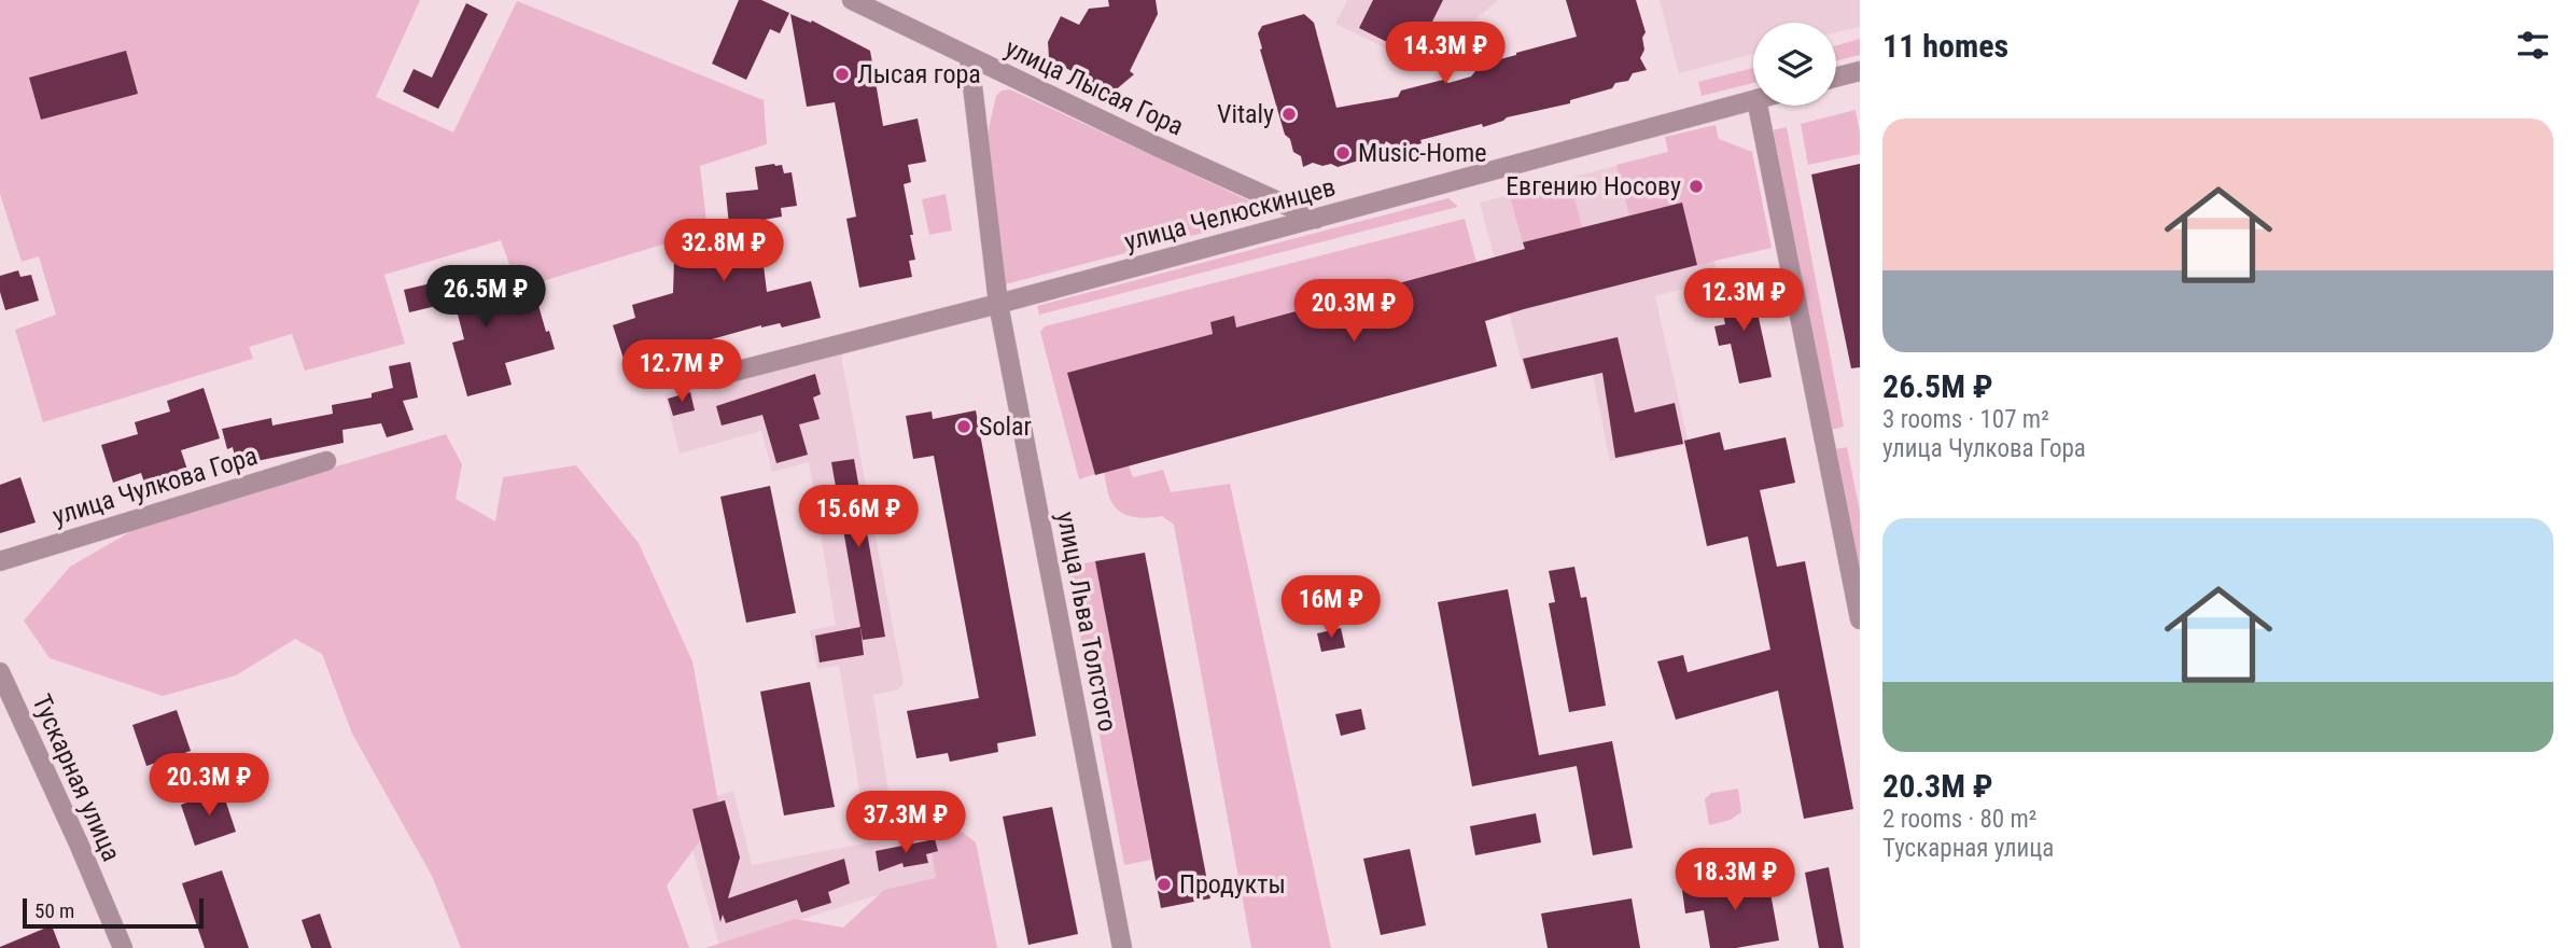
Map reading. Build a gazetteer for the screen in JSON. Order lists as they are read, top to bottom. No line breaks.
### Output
{"streets":{"street":["улица Лысая Гора","улица Челюскинцев","улица Чулкова Гора","улица Льва Толстого","Тускарная улица"]},"crossings":[["улица Лысая Гора","улица Челюскинцев"],["улица Лысая Гора","улица Льва Толстого"],["улица Челюскинцев","улица Льва Толстого"]],"places":["Лысая гора","Vitaly","Music-Home","Евгению Носову","Solar","Продукты"],"scale_bar":"50 m","page":{"heading":"11 homes","price":["14.3M ₽","32.8M ₽","26.5M ₽","12.3M ₽","20.3M ₽","12.7M ₽","15.6M ₽","16M ₽","20.3M ₽","37.3M ₽","18.3M ₽"],"list":[{"name":"26.5M ₽","note":"3 rooms · 107 m² · улица Чулкова Гора"},{"name":"20.3M ₽","note":"2 rooms · 80 m² · Тускарная улица"}],"scale":"50 m"}}
